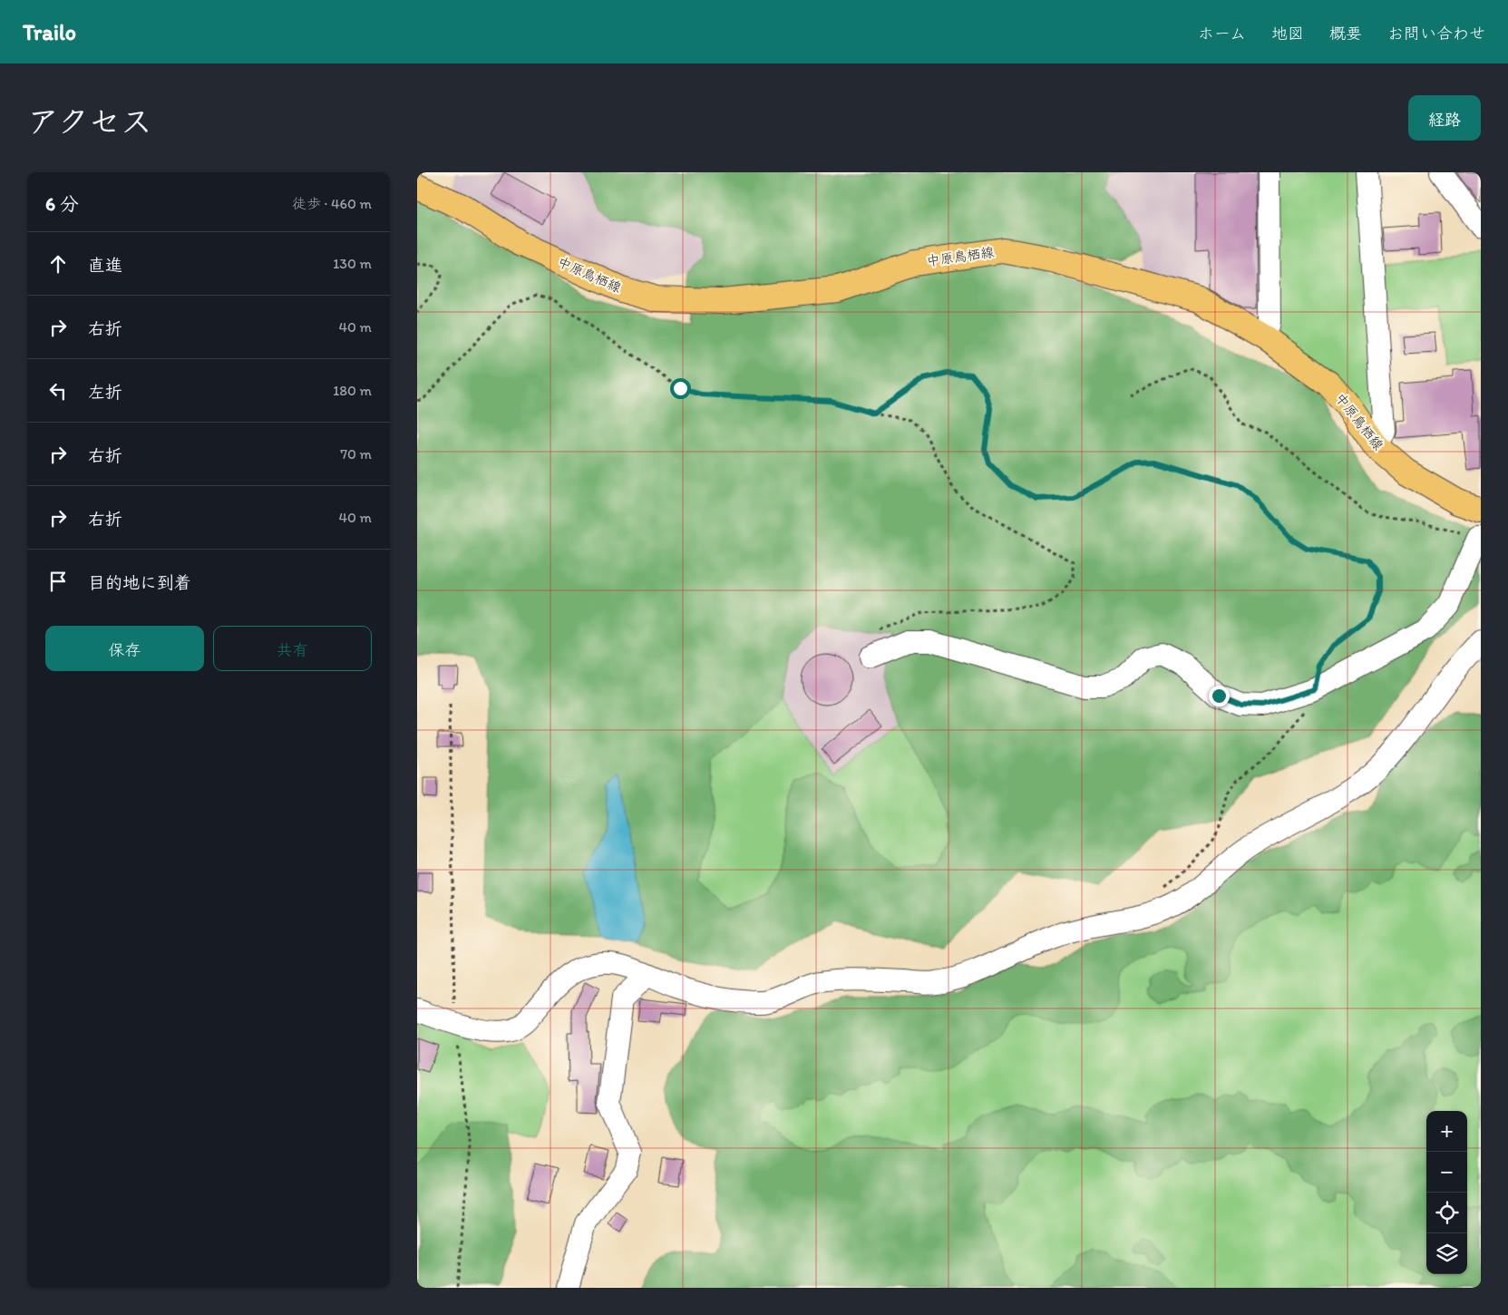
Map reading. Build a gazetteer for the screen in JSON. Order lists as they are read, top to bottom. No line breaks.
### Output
{"streets":{"main road":["中原鳥栖線"]},"page":{"header":"Trailo","nav":["ホーム","地図","概要","お問い合わせ"],"title":"アクセス","buttons":["経路",["保存","共有"]],"heading":["6 分","徒歩 · 460 m"],"list":[["直進","130 m"],["右折","40 m"],["左折","180 m"],["右折","70 m"],["右折","40 m"],"目的地に到着"],"map_buttons":["+","−"]}}
